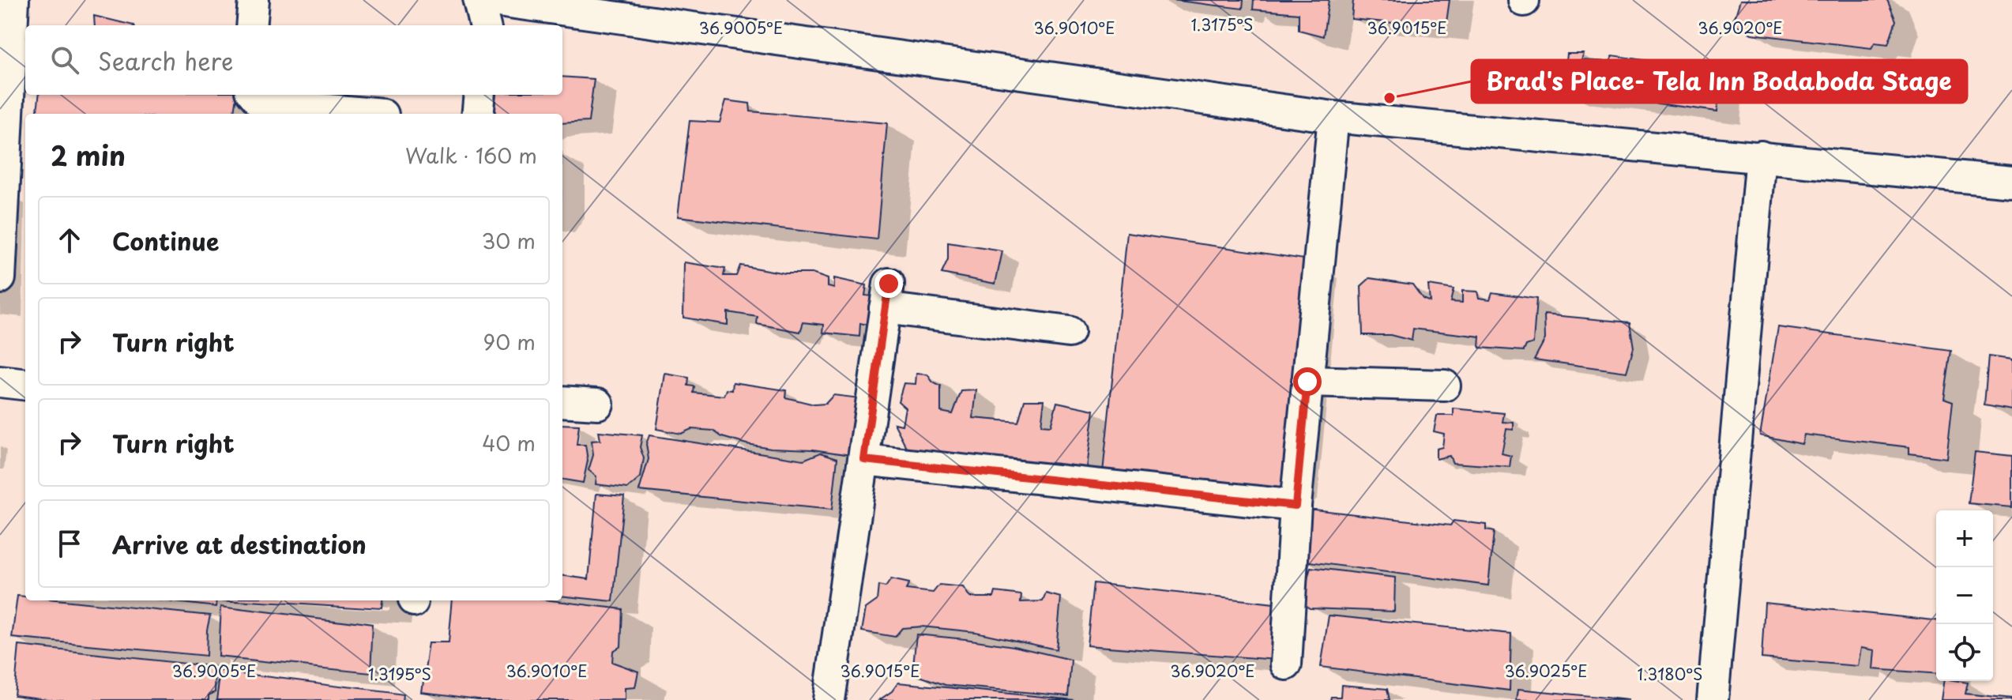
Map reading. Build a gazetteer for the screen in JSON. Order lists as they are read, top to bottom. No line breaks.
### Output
{"places":["Brad's Place- Tela Inn Bodaboda Stage"],"page":{"search":"Search here","heading":["2 min","Walk · 160 m"],"list":[["Continue","30 m"],["Turn right","90 m"],["Turn right","40 m"],"Arrive at destination"],"map_buttons":["+","−"]},"coordinates":["1.3175°S","36.9010°E","36.9005°E","36.9015°E","36.9020°E","36.9025°E","1.3195°S","1.3180°S"]}
